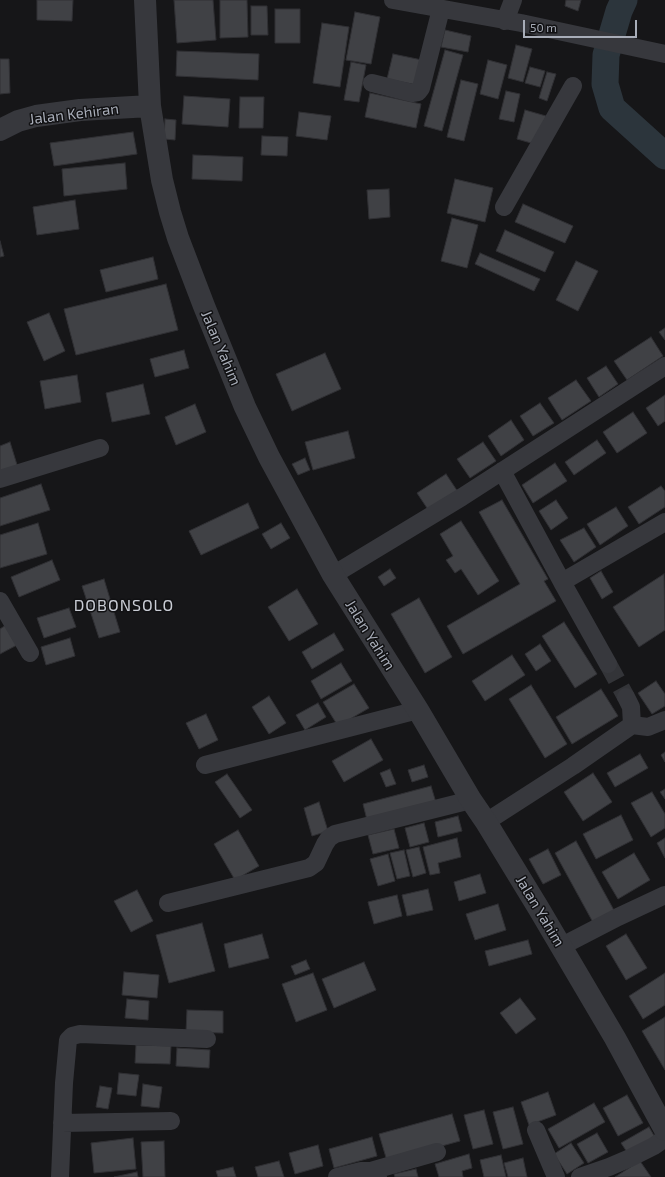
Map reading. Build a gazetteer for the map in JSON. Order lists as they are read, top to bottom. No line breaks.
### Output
{"streets":{"street":["Jalan Kehiran","Jalan Yahim"]},"crossings":[["Jalan Kehiran","Jalan Yahim"]],"districts":["DOBONSOLO"],"scale_bar":"50 m"}
